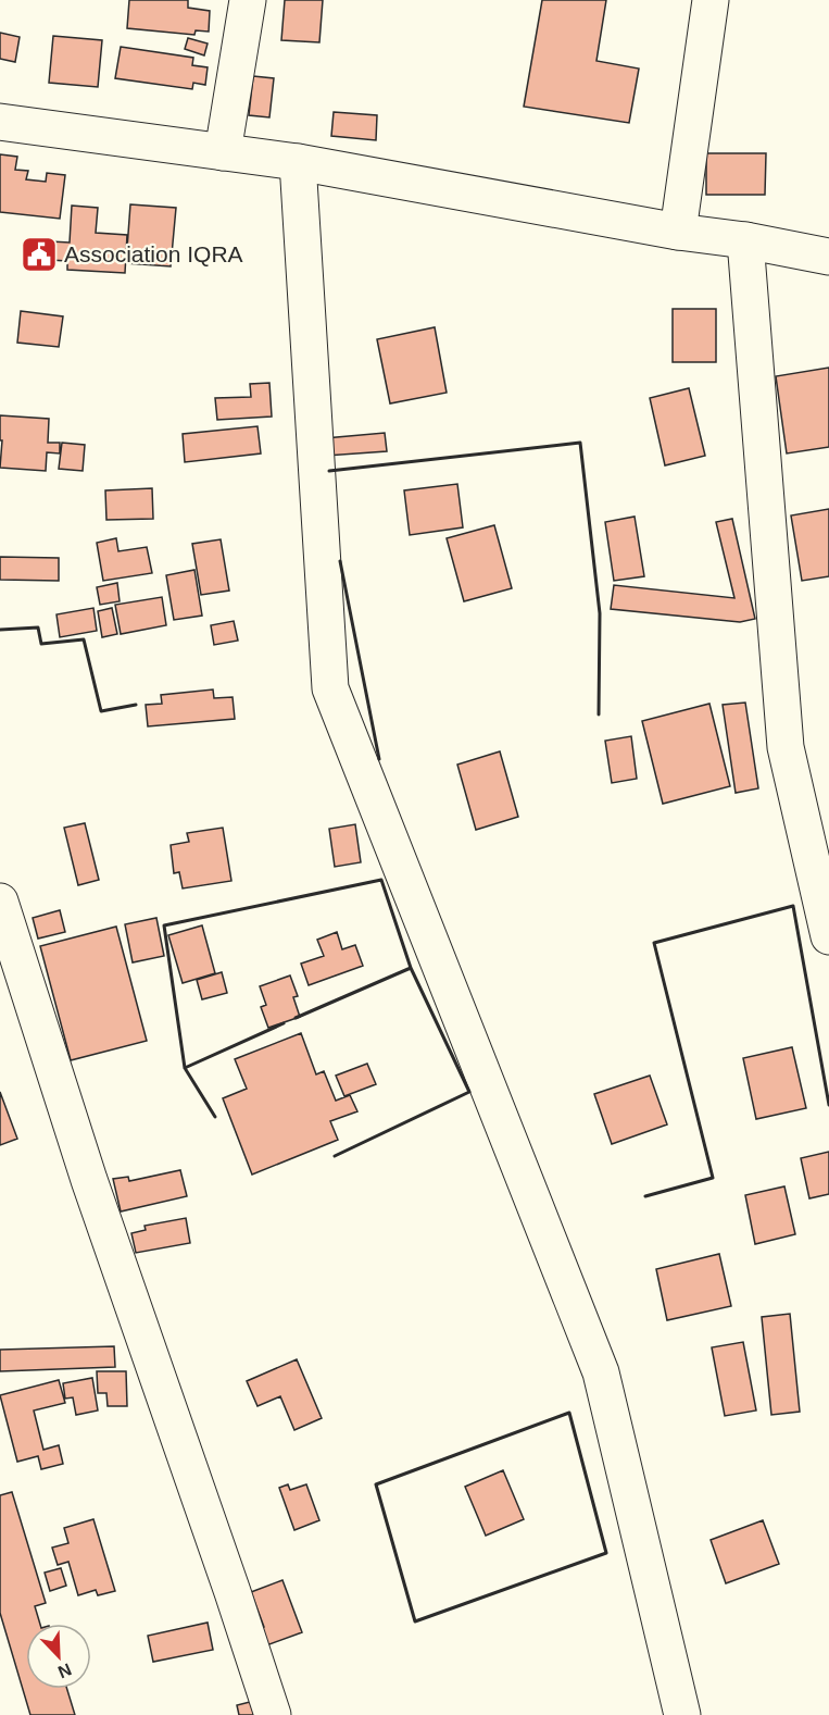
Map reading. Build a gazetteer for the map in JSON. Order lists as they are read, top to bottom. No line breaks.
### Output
{"places":{"public building":["Association IQRA"]},"north":"bottom right"}
